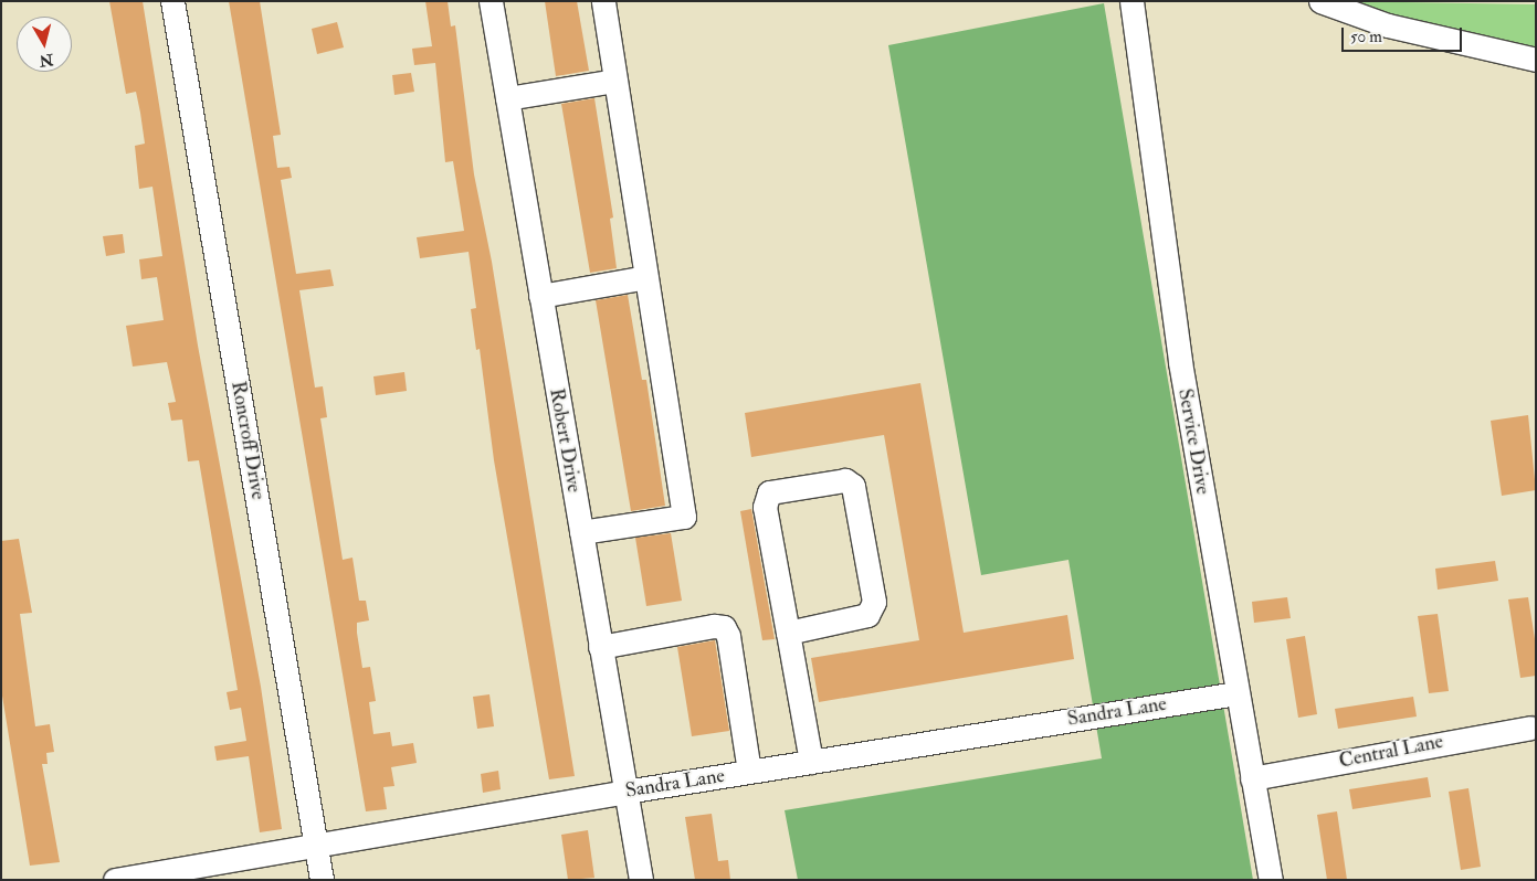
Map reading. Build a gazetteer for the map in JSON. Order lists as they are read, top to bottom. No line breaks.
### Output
{"streets":{"street":["Roncroff Drive","Robert Drive","Service Drive","Sandra Lane","Central Lane"]},"crossings":[["Roncroff Drive","Sandra Lane"],["Robert Drive","Sandra Lane"],["Service Drive","Sandra Lane"],["Service Drive","Central Lane"]],"scale_bar":"50 m","north":"bottom"}
